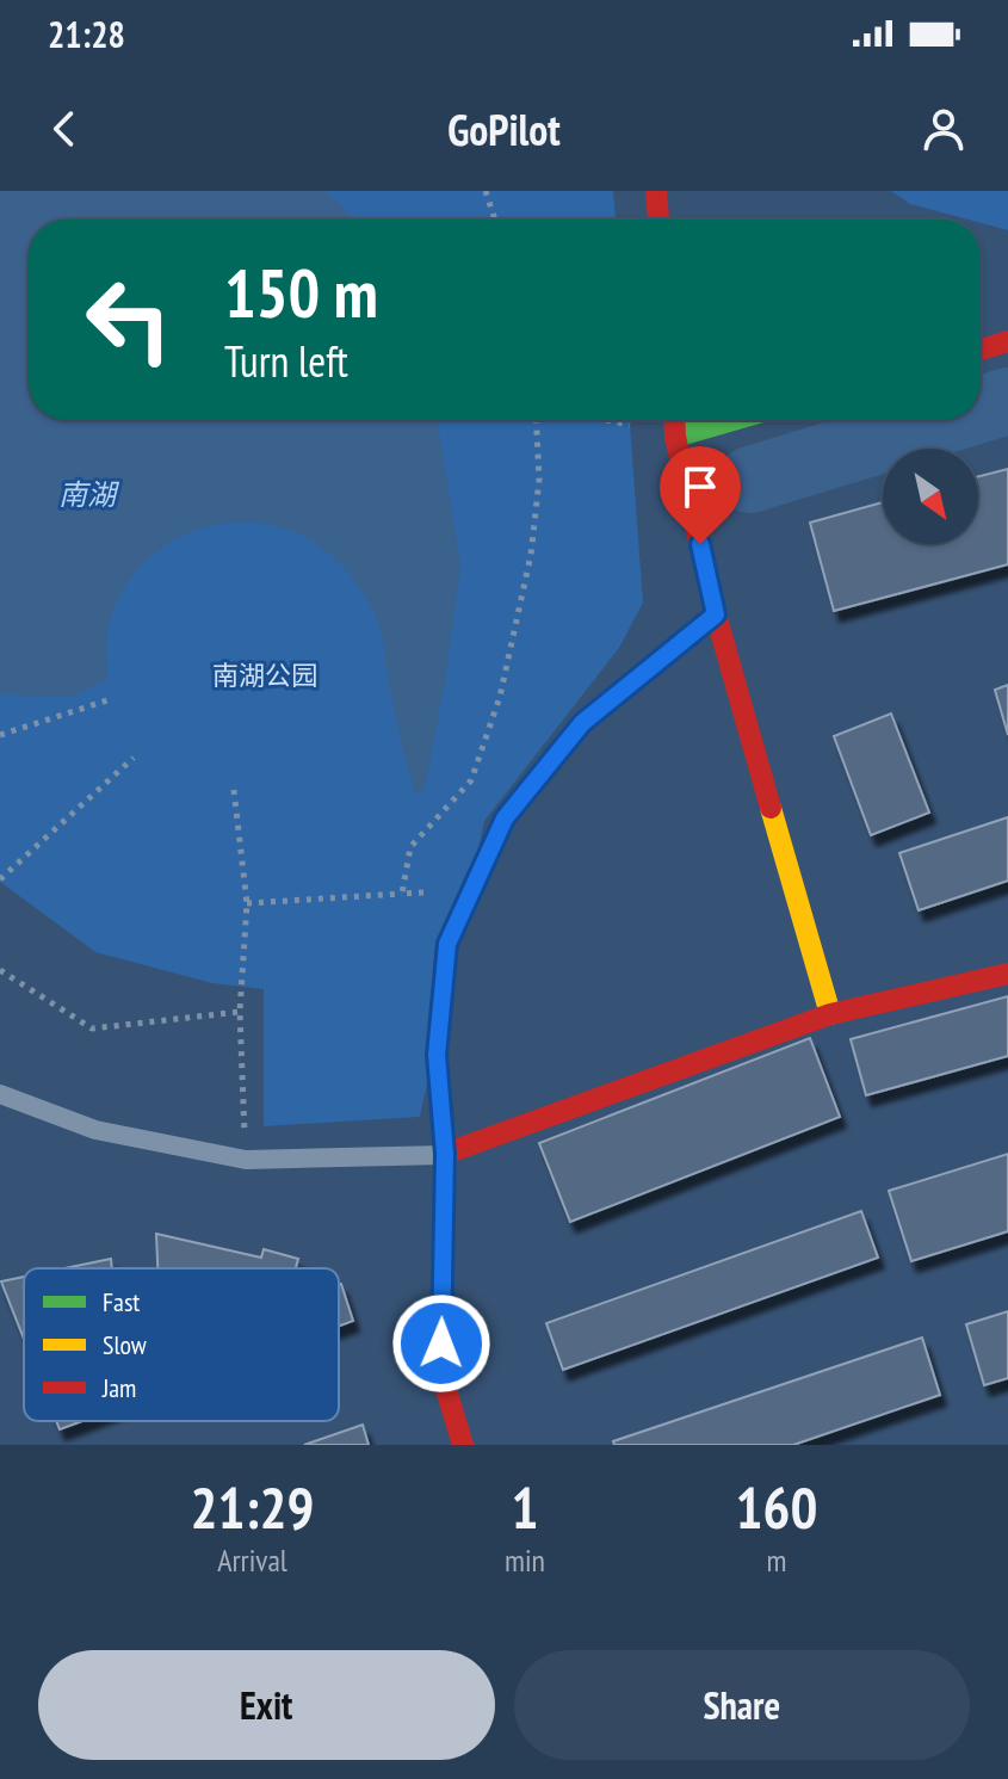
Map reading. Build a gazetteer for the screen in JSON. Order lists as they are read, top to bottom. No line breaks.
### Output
{"water":["南湖"],"parks":["南湖公园"],"legend":["Fast","Slow","Jam"],"north":"bottom right","page":{"status":"21:28","header":"GoPilot","turn":["150 m","Turn left"],"eta":["21:29","Arrival","1","min","160","m"],"buttons":["Exit","Share"]}}
